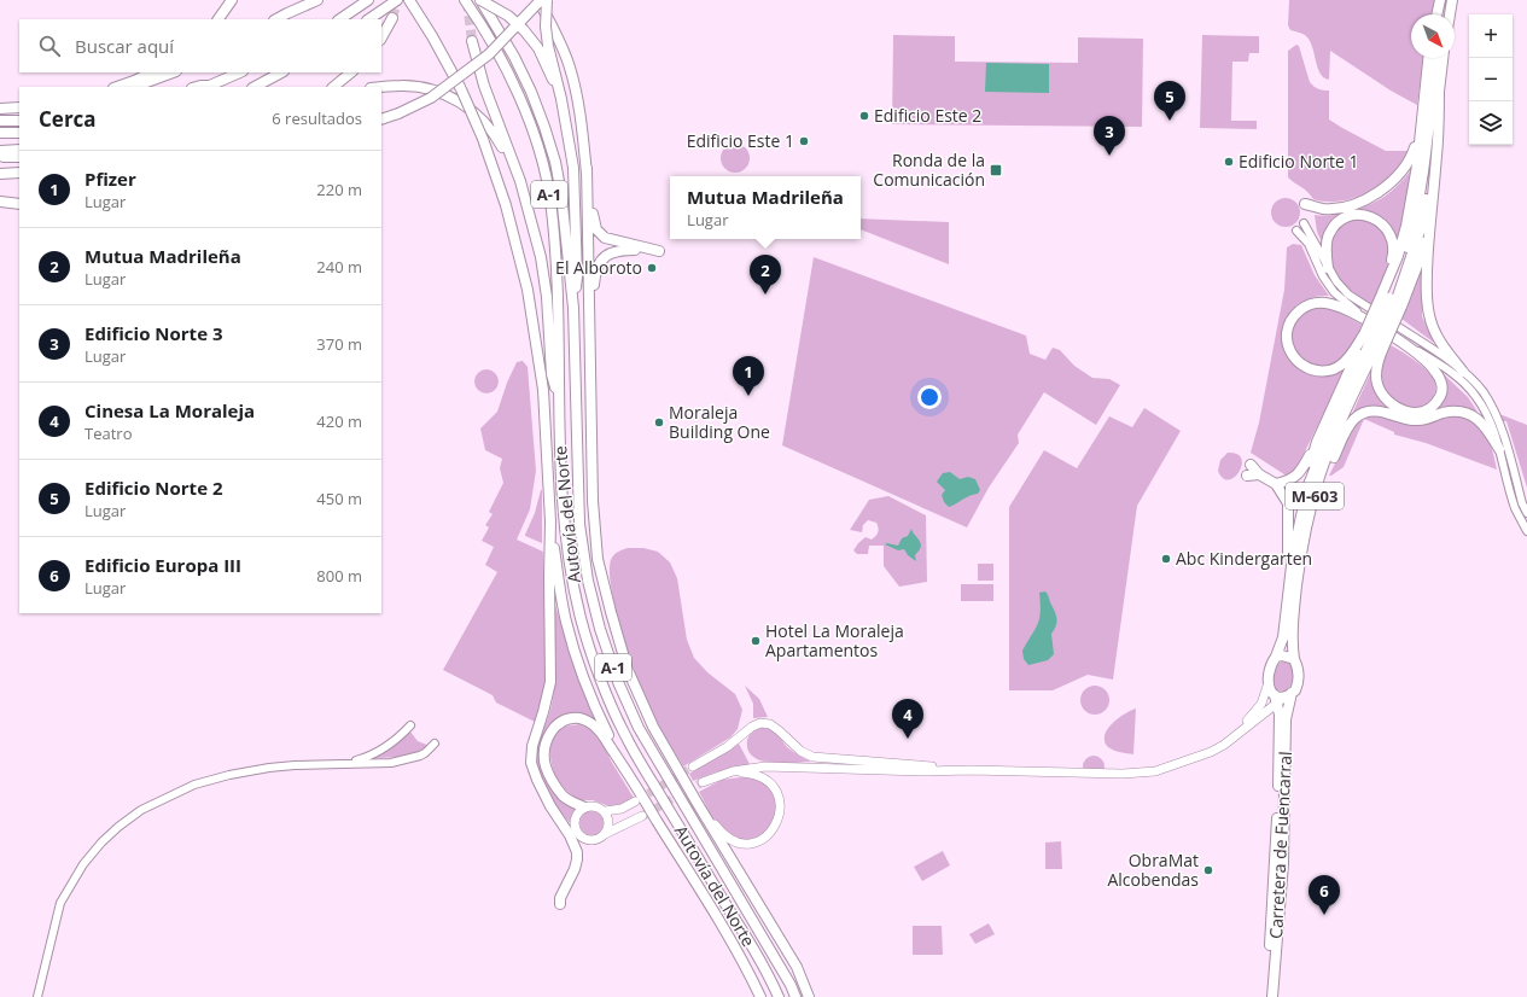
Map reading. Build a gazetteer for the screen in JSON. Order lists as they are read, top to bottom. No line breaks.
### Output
{"streets":{"highway":["A-1","M-603","Autovía del Norte","Carretera de Fuencarral"]},"crossings":[["M-603","Carretera de Fuencarral"]],"places":{"other":["Edificio Este 2","Edificio Este 1","Edificio Norte 1","El Alboroto","Moraleja Building One","Abc Kindergarten","Hotel La Moraleja Apartamentos","ObraMat Alcobendas"],"transit":["Ronda de la Comunicación"]},"north":"bottom right","page":{"map_buttons":["+","−"],"search":"Buscar aquí","pins":["5","3","2","1","4","6"],"heading":["Cerca","6 resultados"],"list":[{"mark":"1","name":"Pfizer","note":"Lugar","value":"220 m"},{"mark":"2","name":"Mutua Madrileña","note":"Lugar","value":"240 m"},{"mark":"3","name":"Edificio Norte 3","note":"Lugar","value":"370 m"},{"mark":"4","name":"Cinesa La Moraleja","note":"Teatro","value":"420 m"},{"mark":"5","name":"Edificio Norte 2","note":"Lugar","value":"450 m"},{"mark":"6","name":"Edificio Europa III","note":"Lugar","value":"800 m"}],"popup":["Mutua Madrileña","Lugar"]}}
